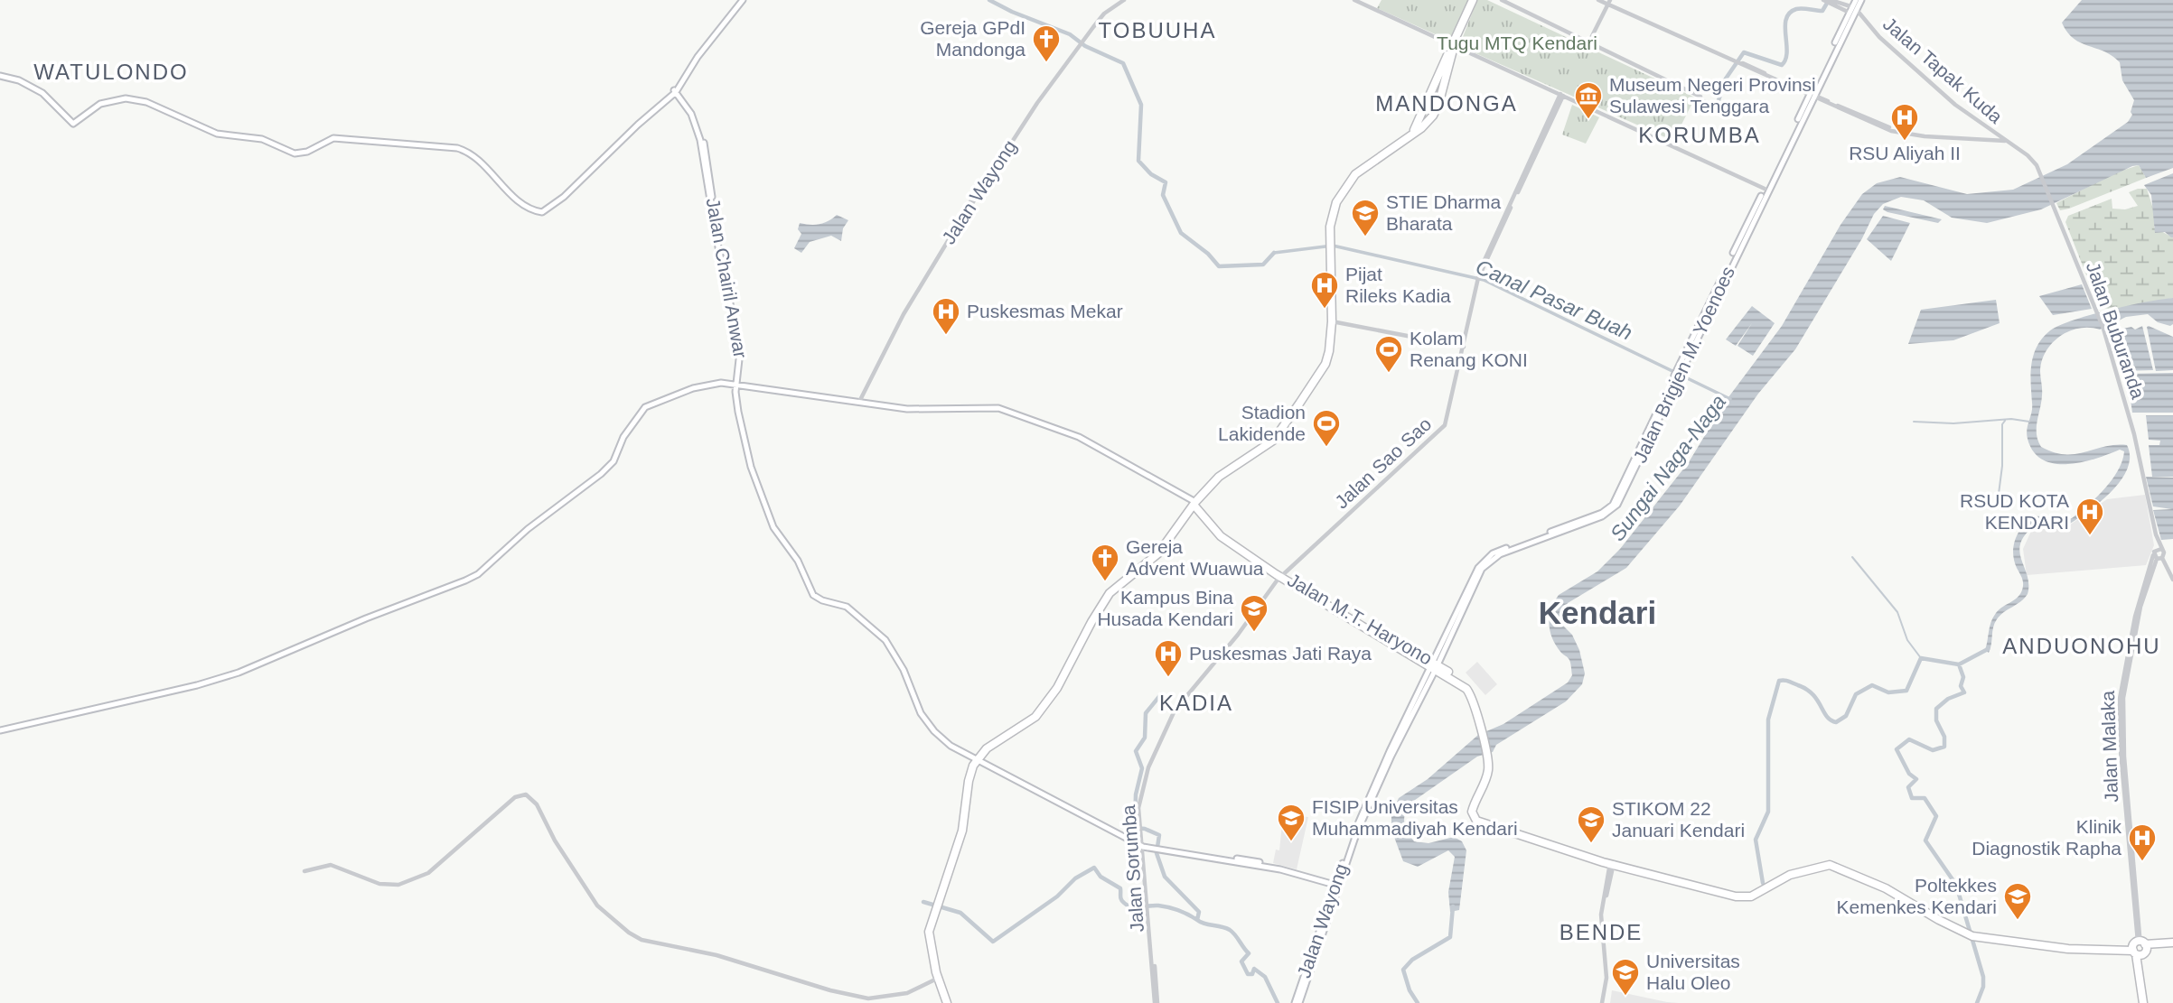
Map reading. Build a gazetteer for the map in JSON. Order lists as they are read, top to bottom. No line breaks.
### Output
{"streets":{"highway":["Jalan M.T. Haryono"],"main road":["Jalan Wayong","Jalan Chairil Anwar","Jalan Brigjen M. Yoenoes"],"street":["Jalan Tapak Kuda","Jalan Buburanda","Jalan Sao Sao","Jalan Malaka","Jalan Sorumba"]},"crossings":[["Jalan Tapak Kuda","Jalan Buburanda"],["Jalan Wayong","Jalan Chairil Anwar"],["Jalan Wayong","Jalan Brigjen M. Yoenoes"],["Jalan Wayong","Jalan M.T. Haryono"],["Jalan Chairil Anwar","Jalan Sorumba"],["Jalan Buburanda","Jalan Malaka"],["Jalan Brigjen M. Yoenoes","Jalan M.T. Haryono"],["Jalan Sao Sao","Jalan M.T. Haryono"],["Jalan Sao Sao","Jalan Sorumba"],["Jalan M.T. Haryono","Jalan Sorumba"]],"districts":["TOBUUHA","WATULONDO","MANDONGA","KORUMBA","Kendari","ANDUONOHU","KADIA","BENDE"],"water":["Canal Pasar Buah","Sungai Naga-Naga"],"parks":["Tugu MTQ Kendari"],"places":{"church":["Gereja GPdI Mandonga","Gereja Advent Wuawua"],"museum":["Museum Negeri Provinsi Sulawesi Tenggara"],"hospital":["RSU Aliyah II","Pijat Rileks Kadia","Puskesmas Mekar","RSUD KOTA KENDARI","Puskesmas Jati Raya","Klinik Diagnostik Rapha"],"school or university":["STIE Dharma Bharata","Kampus Bina Husada Kendari","FISIP Universitas Muhammadiyah Kendari","STIKOM 22 Januari Kendari","Poltekkes Kemenkes Kendari","Universitas Halu Oleo"],"sports":["Kolam Renang KONI","Stadion Lakidende"]}}
